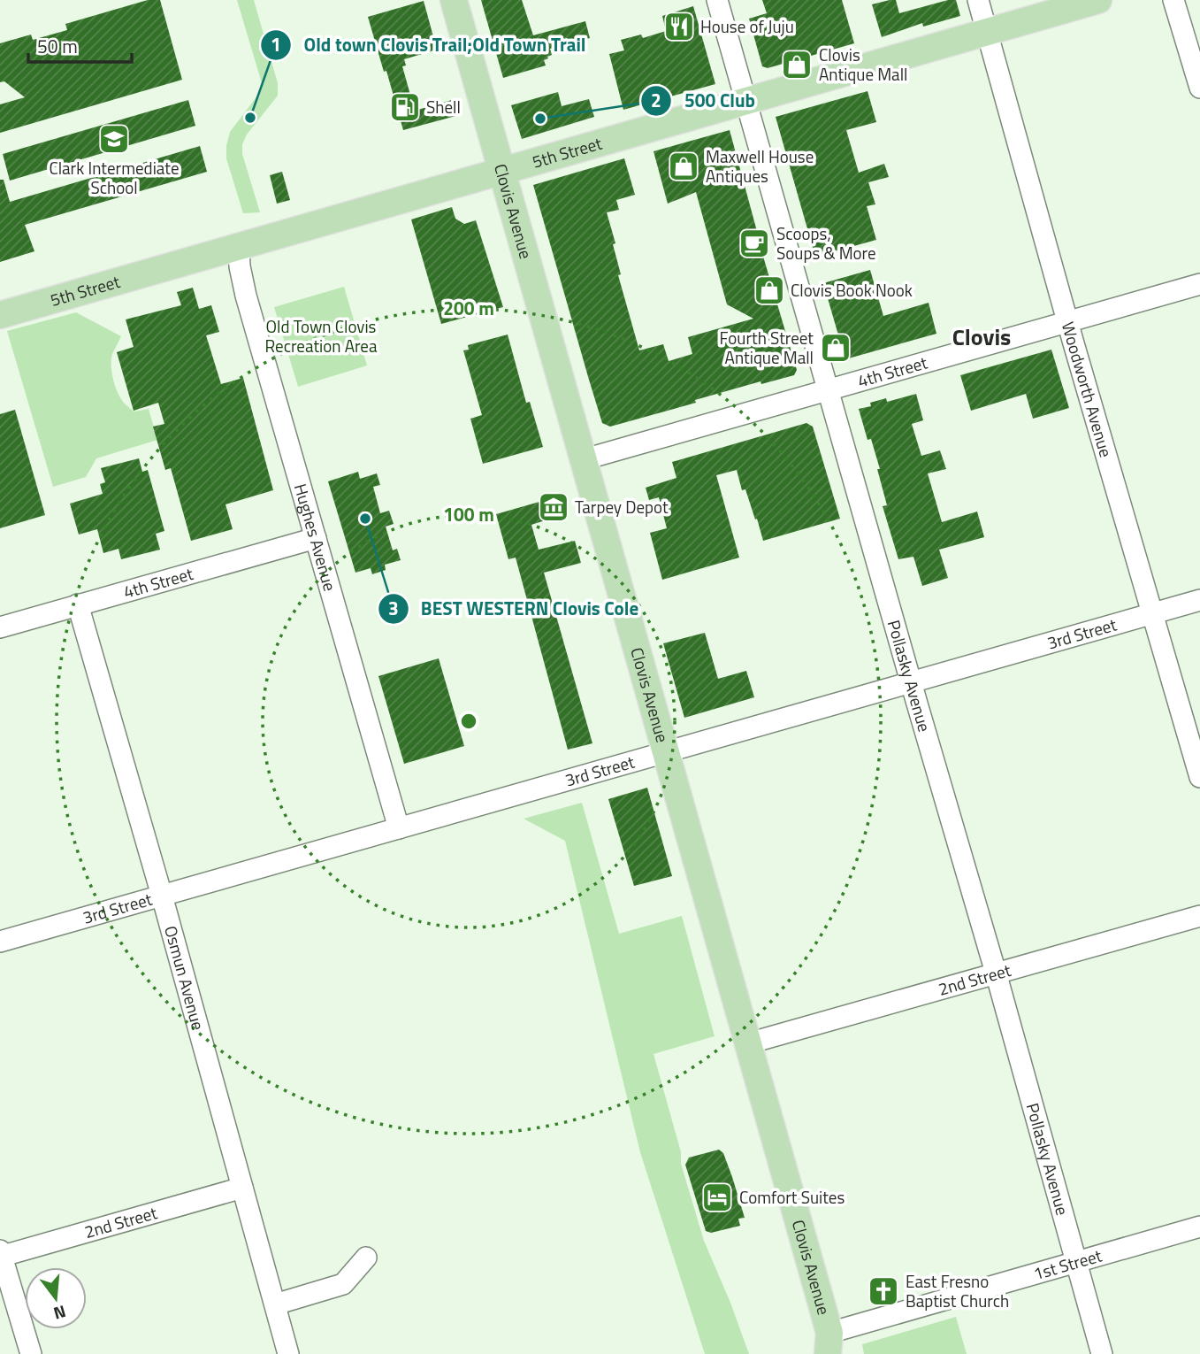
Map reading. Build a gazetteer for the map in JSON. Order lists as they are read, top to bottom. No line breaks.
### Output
{"streets":{"main road":["5th Street","Clovis Avenue"],"street":["4th Street","Woodworth Avenue","Hughes Avenue","3rd Street","Pollasky Avenue","Osmun Avenue","2nd Street","1st Street"]},"crossings":[["5th Street","Clovis Avenue"],["5th Street","Woodworth Avenue"],["5th Street","Hughes Avenue"],["5th Street","Pollasky Avenue"],["Clovis Avenue","4th Street"],["Clovis Avenue","3rd Street"],["Clovis Avenue","2nd Street"],["Clovis Avenue","1st Street"],["4th Street","Woodworth Avenue"],["4th Street","Hughes Avenue"],["4th Street","Pollasky Avenue"],["4th Street","Osmun Avenue"],["Woodworth Avenue","3rd Street"],["Hughes Avenue","3rd Street"],["3rd Street","Pollasky Avenue"],["3rd Street","Osmun Avenue"],["Pollasky Avenue","2nd Street"],["Pollasky Avenue","1st Street"],["Osmun Avenue","2nd Street"]],"districts":["Clovis"],"parks":["Old Town Clovis Recreation Area"],"places":{"restaurant":["House of Juju"],"shop":["Clovis Antique Mall","Maxwell House Antiques","Clovis Book Nook","Fourth Street Antique Mall"],"fuel station":["Shell"],"other":["Old town Clovis Trail;Old Town Trail","500 Club","BEST WESTERN Clovis Cole"],"school or university":["Clark Intermediate School"],"cafe":["Scoops, Soups & More"],"museum":["Tarpey Depot"],"hotel":["Comfort Suites"],"church":["East Fresno Baptist Church"]},"scale_bar":"50 m","north":"bottom","rings":["200 m","100 m"]}
